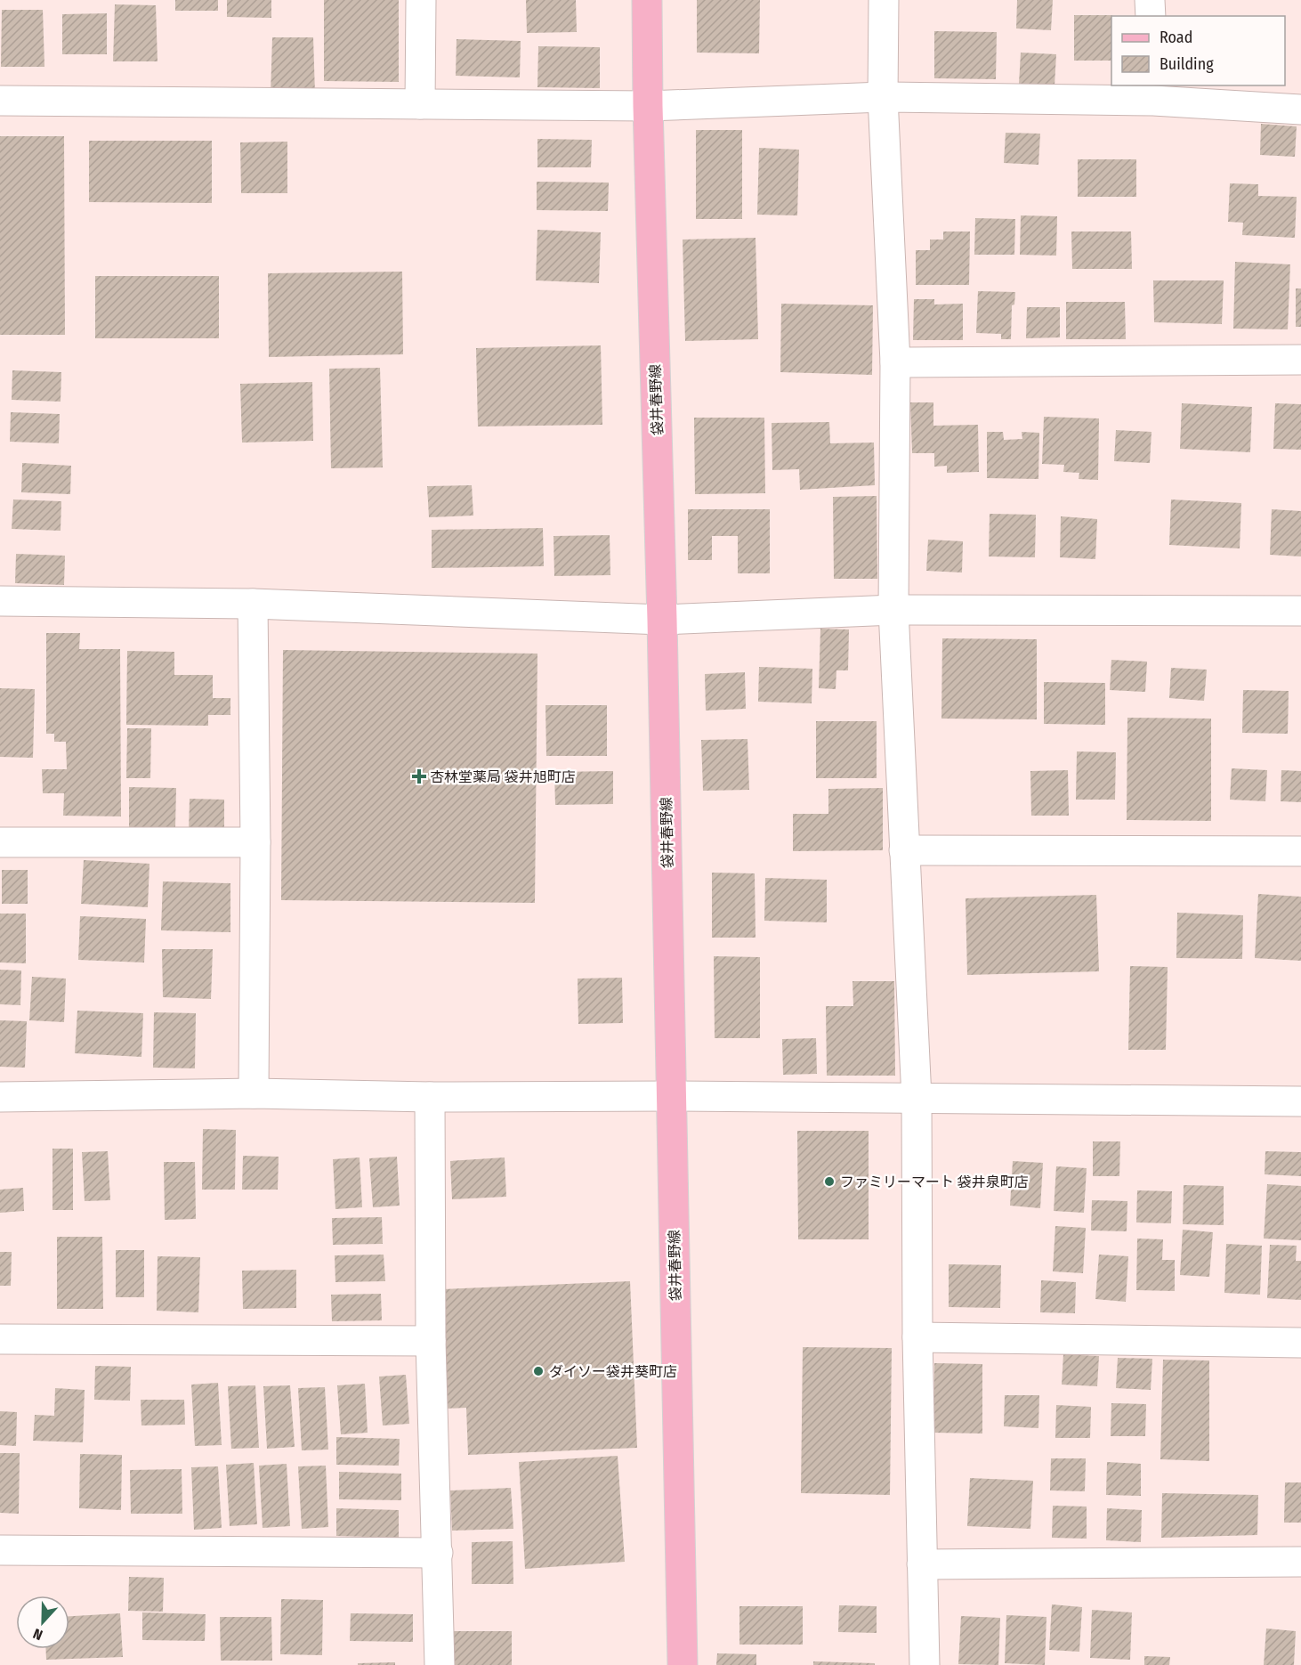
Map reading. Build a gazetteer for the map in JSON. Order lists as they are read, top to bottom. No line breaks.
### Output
{"streets":{"main road":["袋井春野線"]},"places":{"health":["杏林堂薬局 袋井旭町店"],"other":["ファミリーマート 袋井泉町店","ダイソー袋井葵町店"]},"legend":["Road","Building"],"north":"bottom"}
